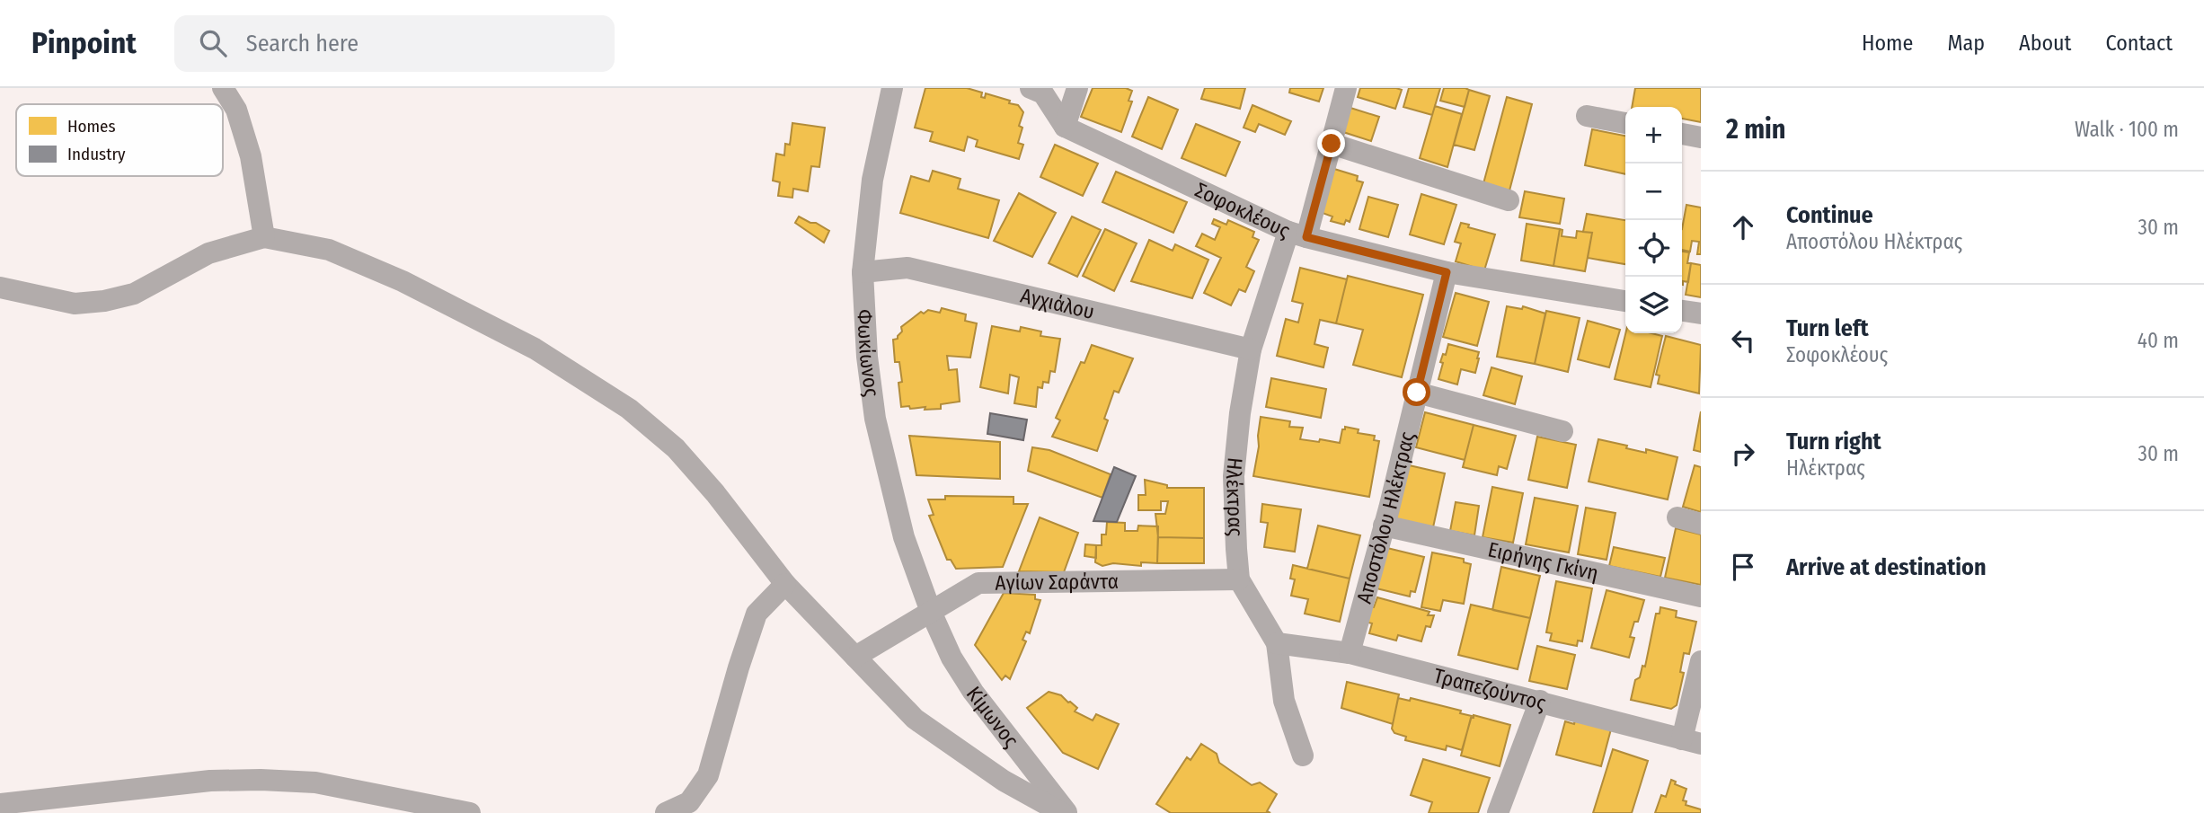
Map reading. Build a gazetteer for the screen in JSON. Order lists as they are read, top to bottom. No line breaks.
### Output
{"streets":{"street":["Σοφοκλέους","Αγχιάλου","Φωκίωνος","Ηλέκτρας","Αποστόλου Ηλέκτρας","Ειρήνης Γκίνη","Αγίων Σαράντα","Τραπεζούντος","Κίμωνος"]},"crossings":[["Σοφοκλέους","Ηλέκτρας"],["Σοφοκλέους","Αποστόλου Ηλέκτρας"],["Αγχιάλου","Φωκίωνος"],["Αγχιάλου","Ηλέκτρας"],["Φωκίωνος","Αγίων Σαράντα"],["Φωκίωνος","Κίμωνος"],["Ηλέκτρας","Αγίων Σαράντα"],["Ηλέκτρας","Τραπεζούντος"],["Αποστόλου Ηλέκτρας","Ειρήνης Γκίνη"],["Αποστόλου Ηλέκτρας","Τραπεζούντος"],["Αγίων Σαράντα","Κίμωνος"]],"legend":["Homes","Industry"],"page":{"header":"Pinpoint","search":"Search here","nav":["Home","Map","About","Contact"],"heading":["2 min","Walk · 100 m"],"map_buttons":["+","−"],"list":[["Continue","Αποστόλου Ηλέκτρας","30 m"],["Turn left","Σοφοκλέους","40 m"],["Turn right","Ηλέκτρας","30 m"],"Arrive at destination"]}}
